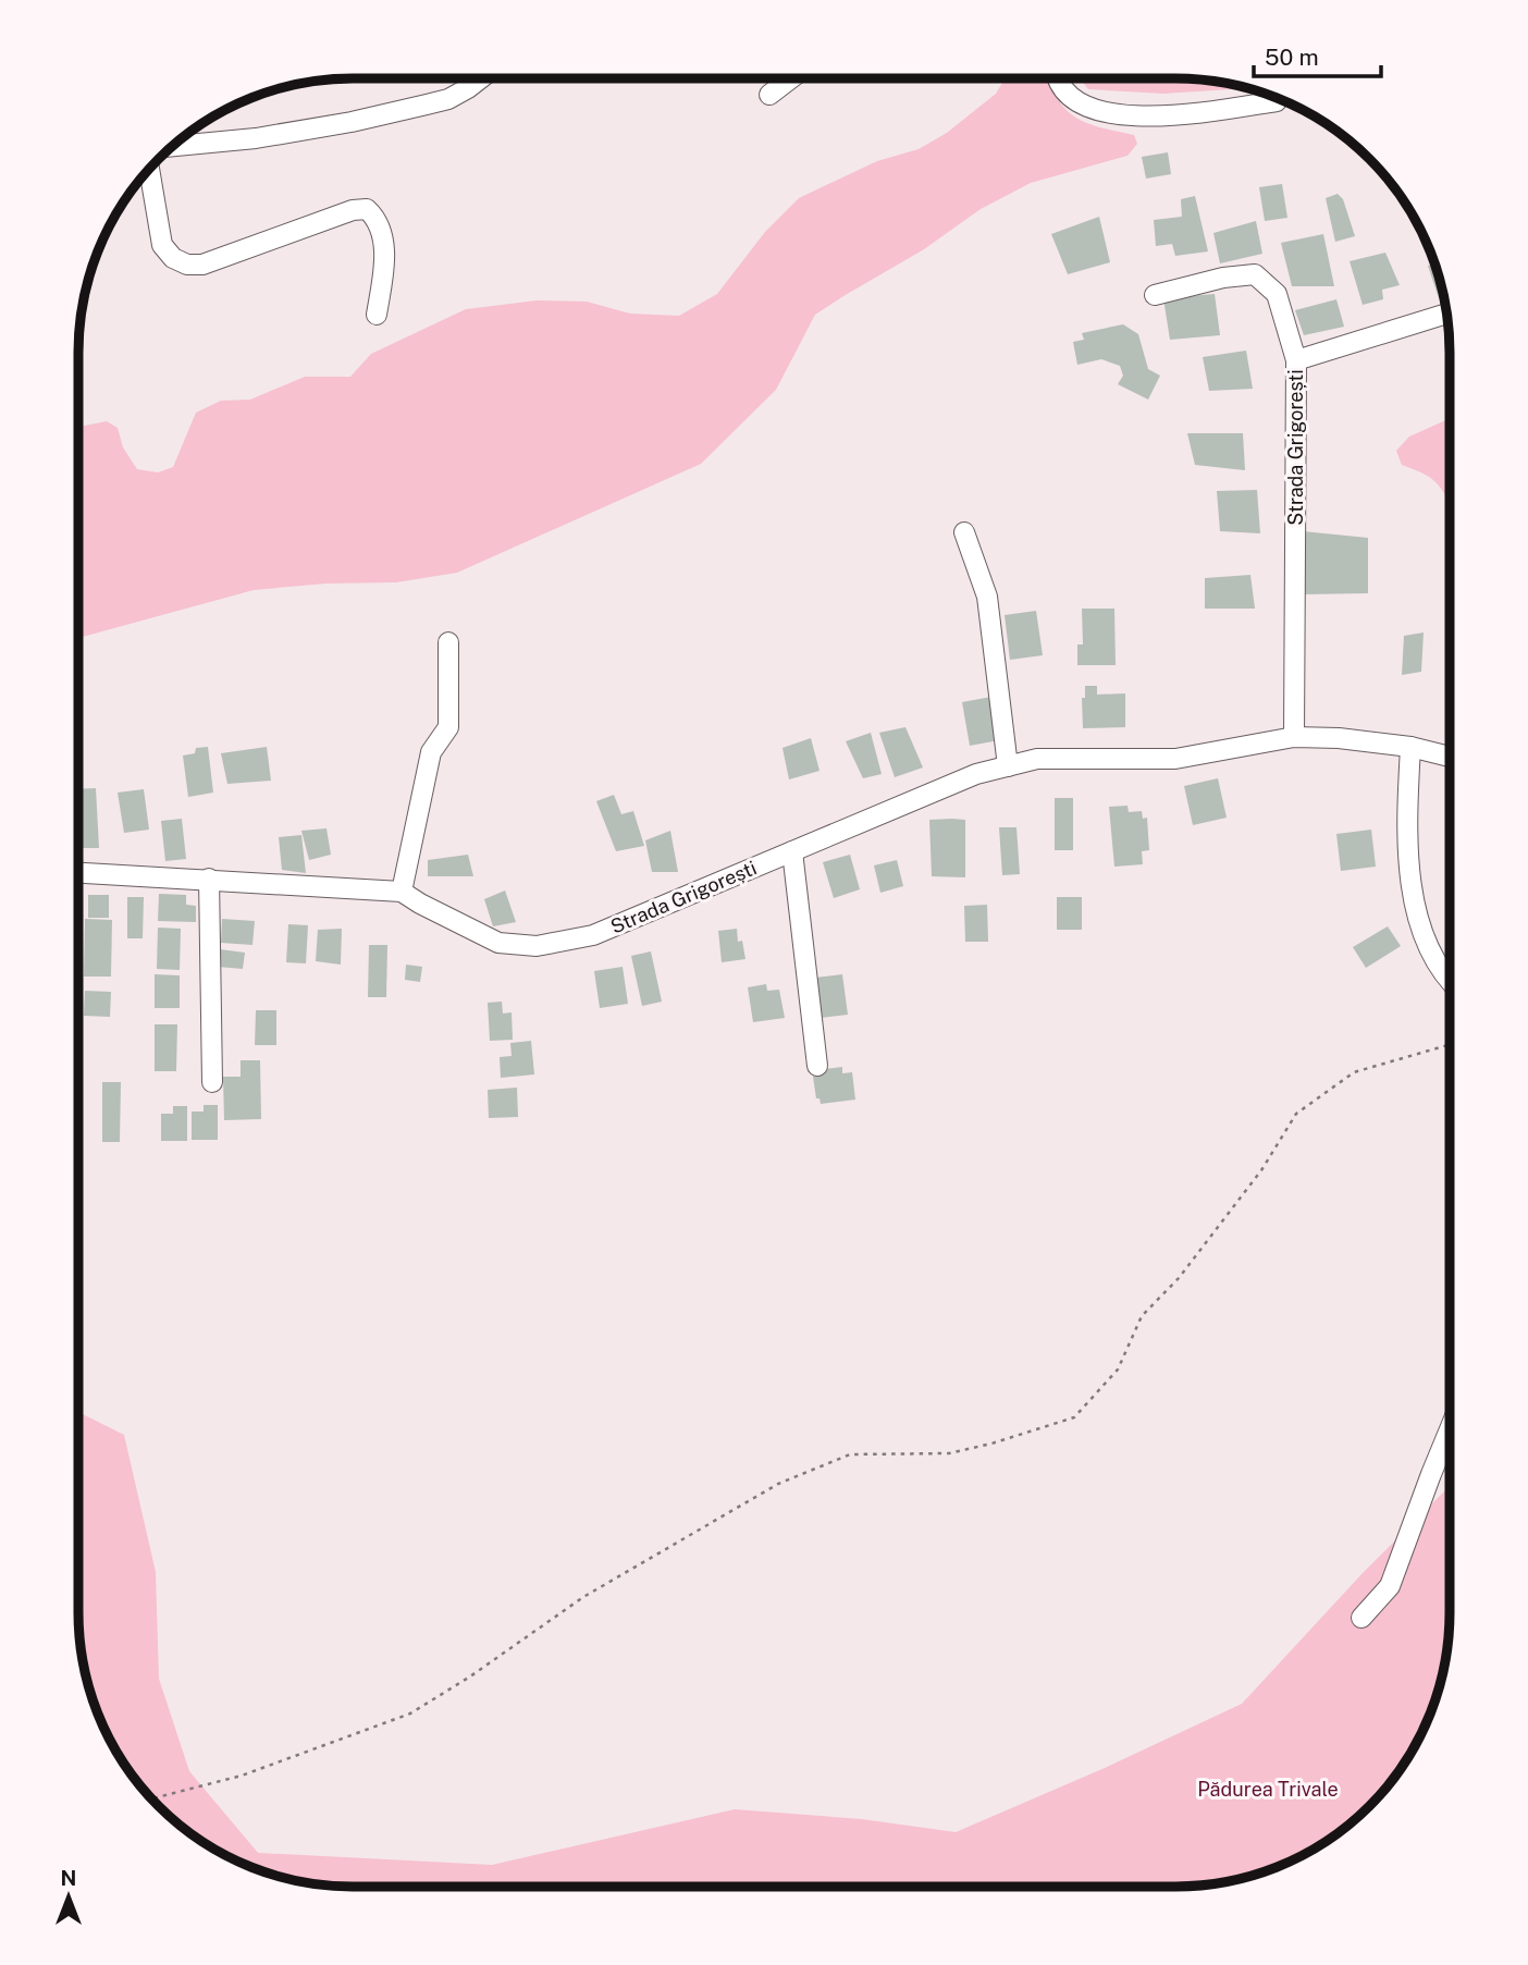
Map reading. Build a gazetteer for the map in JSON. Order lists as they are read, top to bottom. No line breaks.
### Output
{"streets":{"street":["Strada Grigorești"]},"parks":["Pădurea Trivale"],"scale_bar":"50 m","north":"top"}
